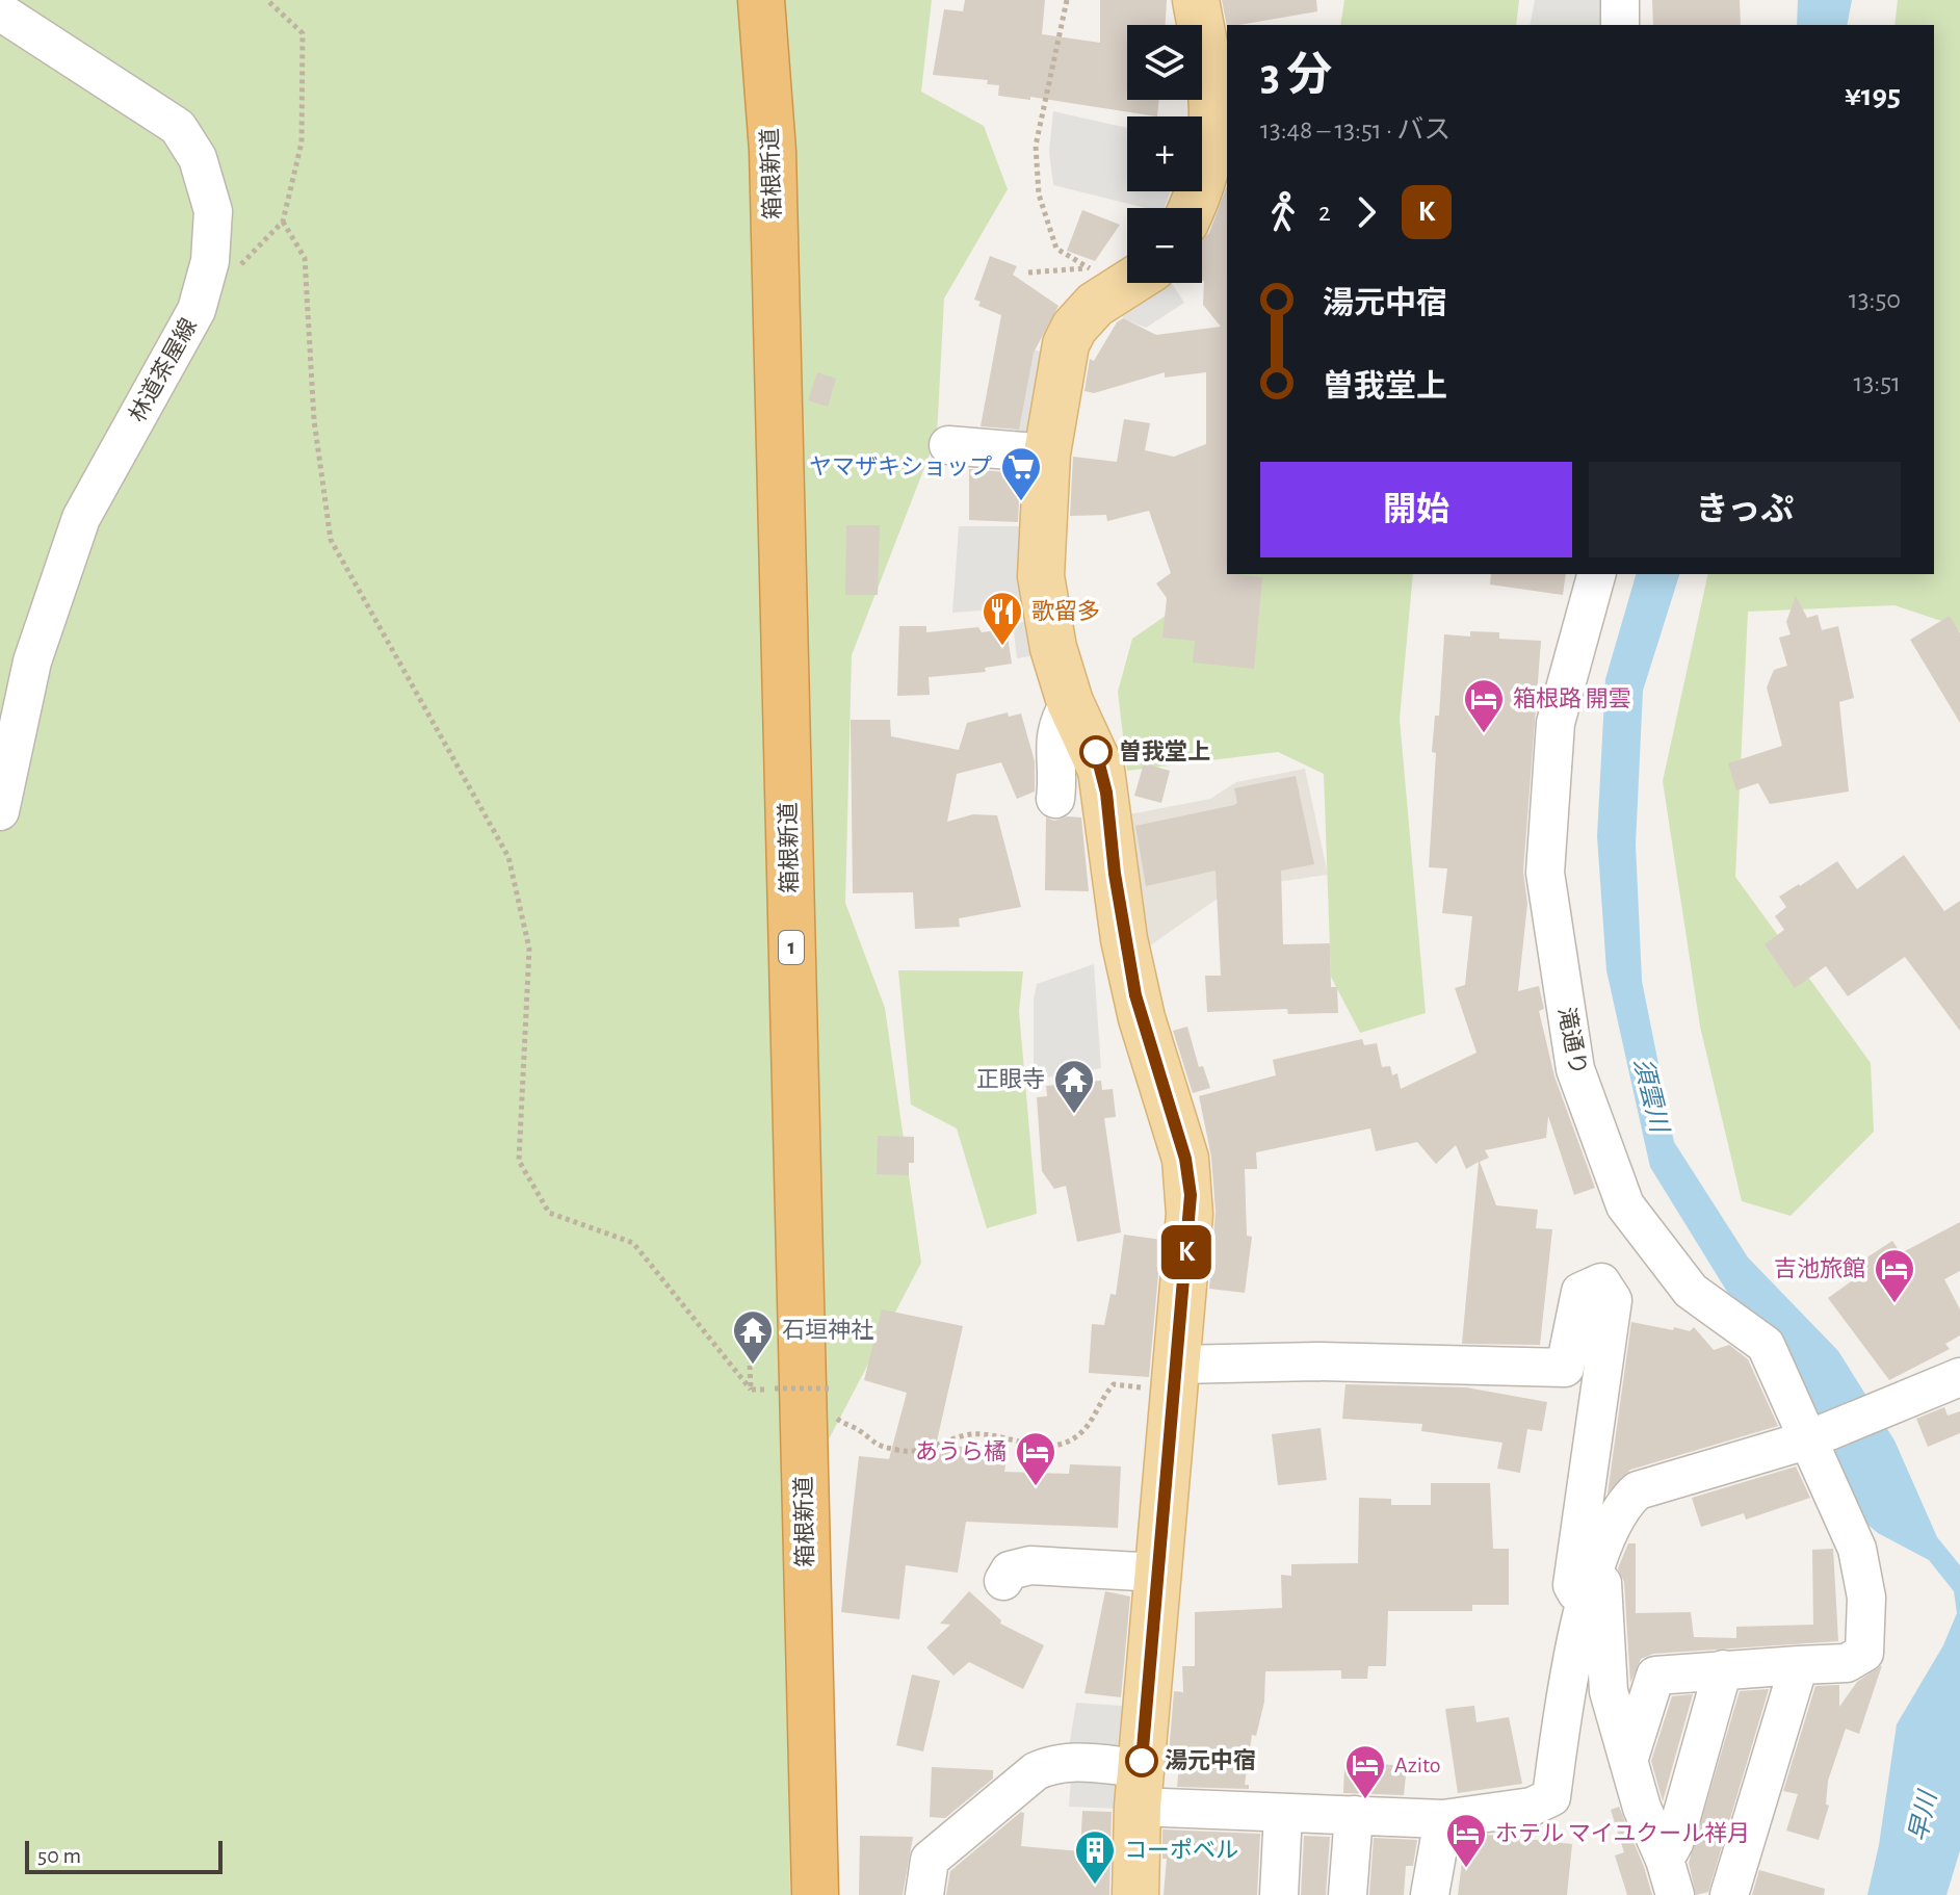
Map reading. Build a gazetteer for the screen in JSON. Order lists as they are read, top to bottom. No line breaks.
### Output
{"streets":{"highway":["箱根新道","1"],"street":["林道茶屋線","滝通り"]},"water":["須雲川","早川"],"places":{"supermarket":["ヤマザキショップ"],"restaurant":["歌留多"],"hotel":["箱根路 開雲","吉池旅館","あうら橘","Azito","ホテル マイユクール祥月"],"other":["曽我堂上","湯元中宿"],"temple":["正眼寺","石垣神社"],"building":["コーポベル"]},"lines":["bus line K"],"scale_bar":"50 m","page":{"on_map":"K","map_buttons":["+","−"],"heading":["3 分","13:48 – 13:51 · バス","¥195"],"legs":["2","K"],"list":[{"name":"湯元中宿","value":"13:50"},{"name":"曽我堂上","value":"13:51"}],"buttons":["開始","きっぷ"],"scale":"50 m"}}
